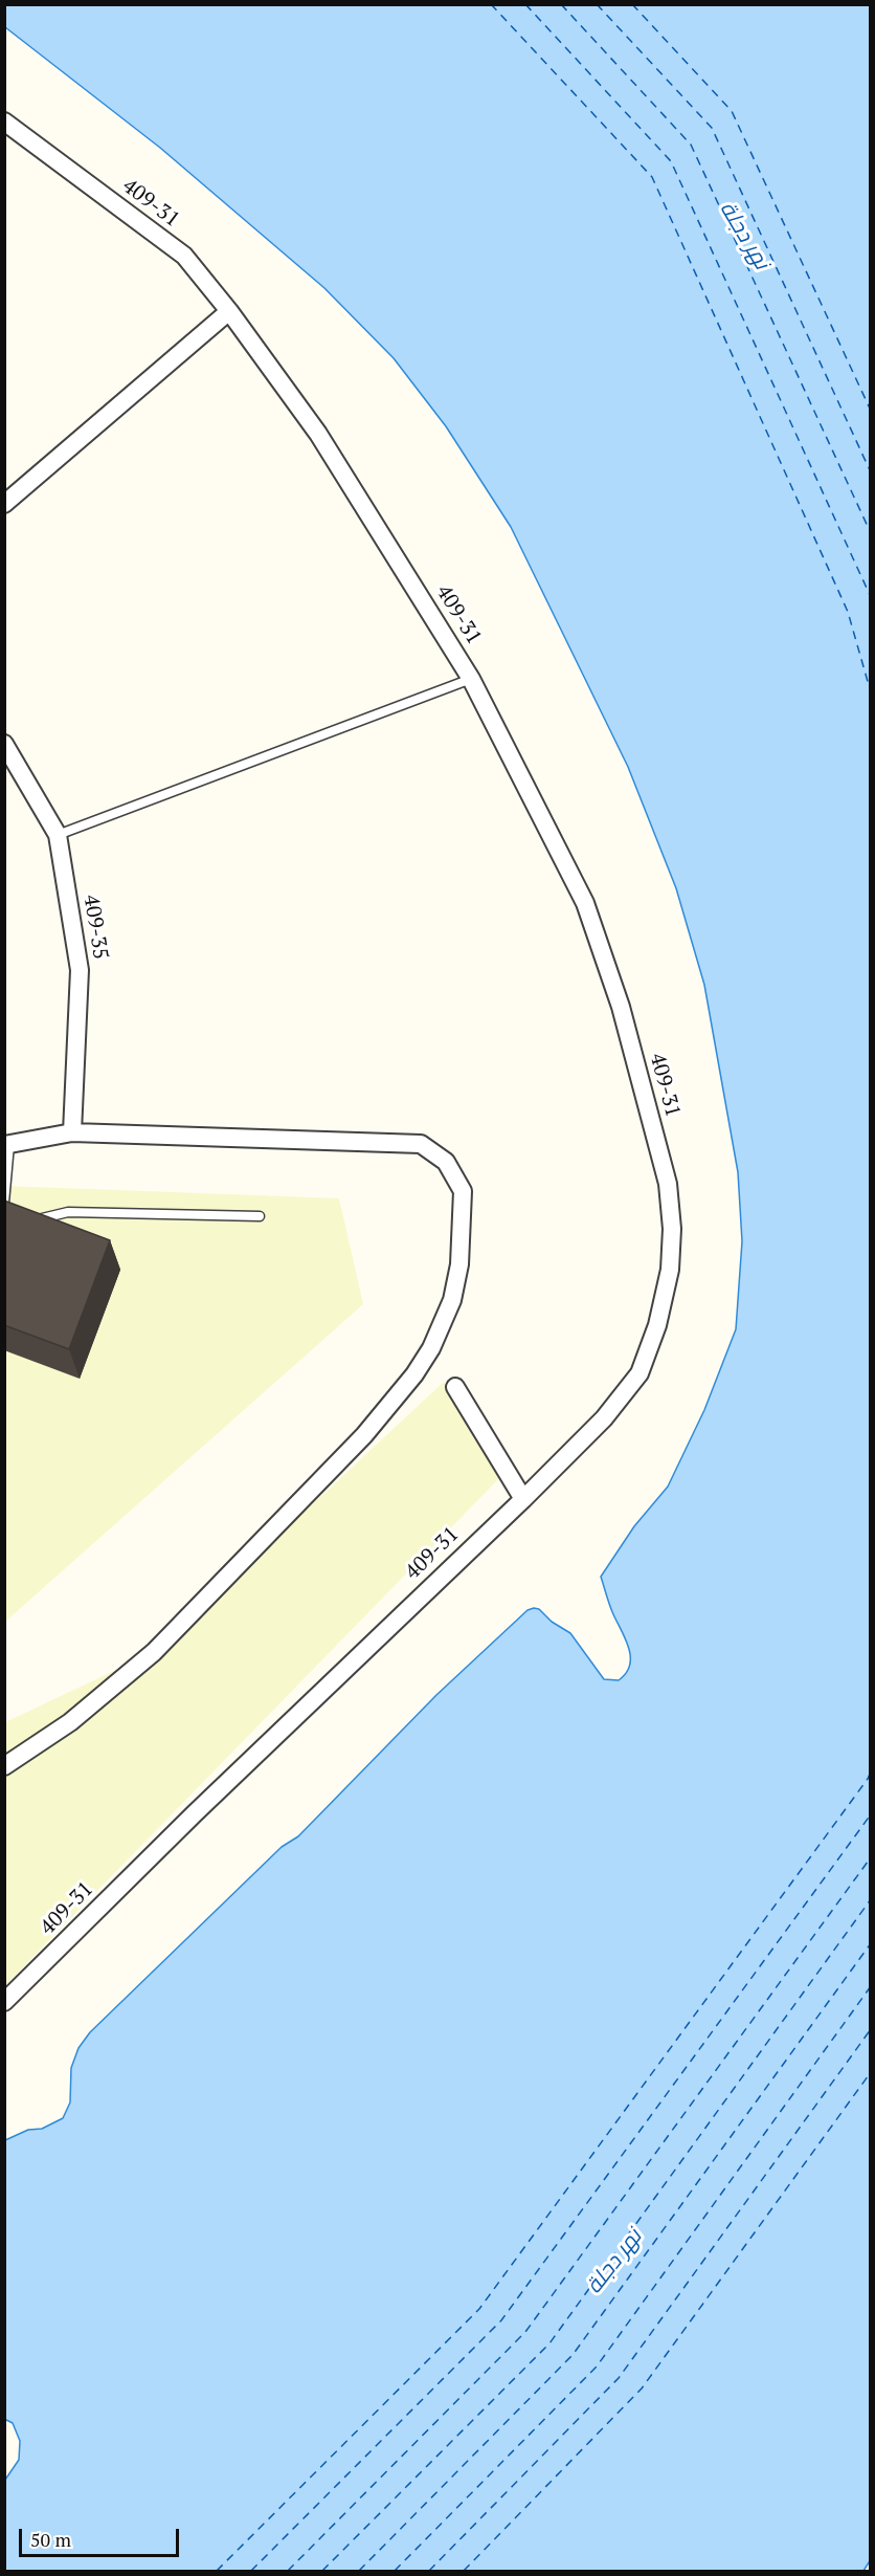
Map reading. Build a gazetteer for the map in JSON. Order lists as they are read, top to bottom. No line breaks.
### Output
{"streets":{"street":["409-31","409-35"]},"water":["نهر دجلة"],"scale_bar":"50 m"}
